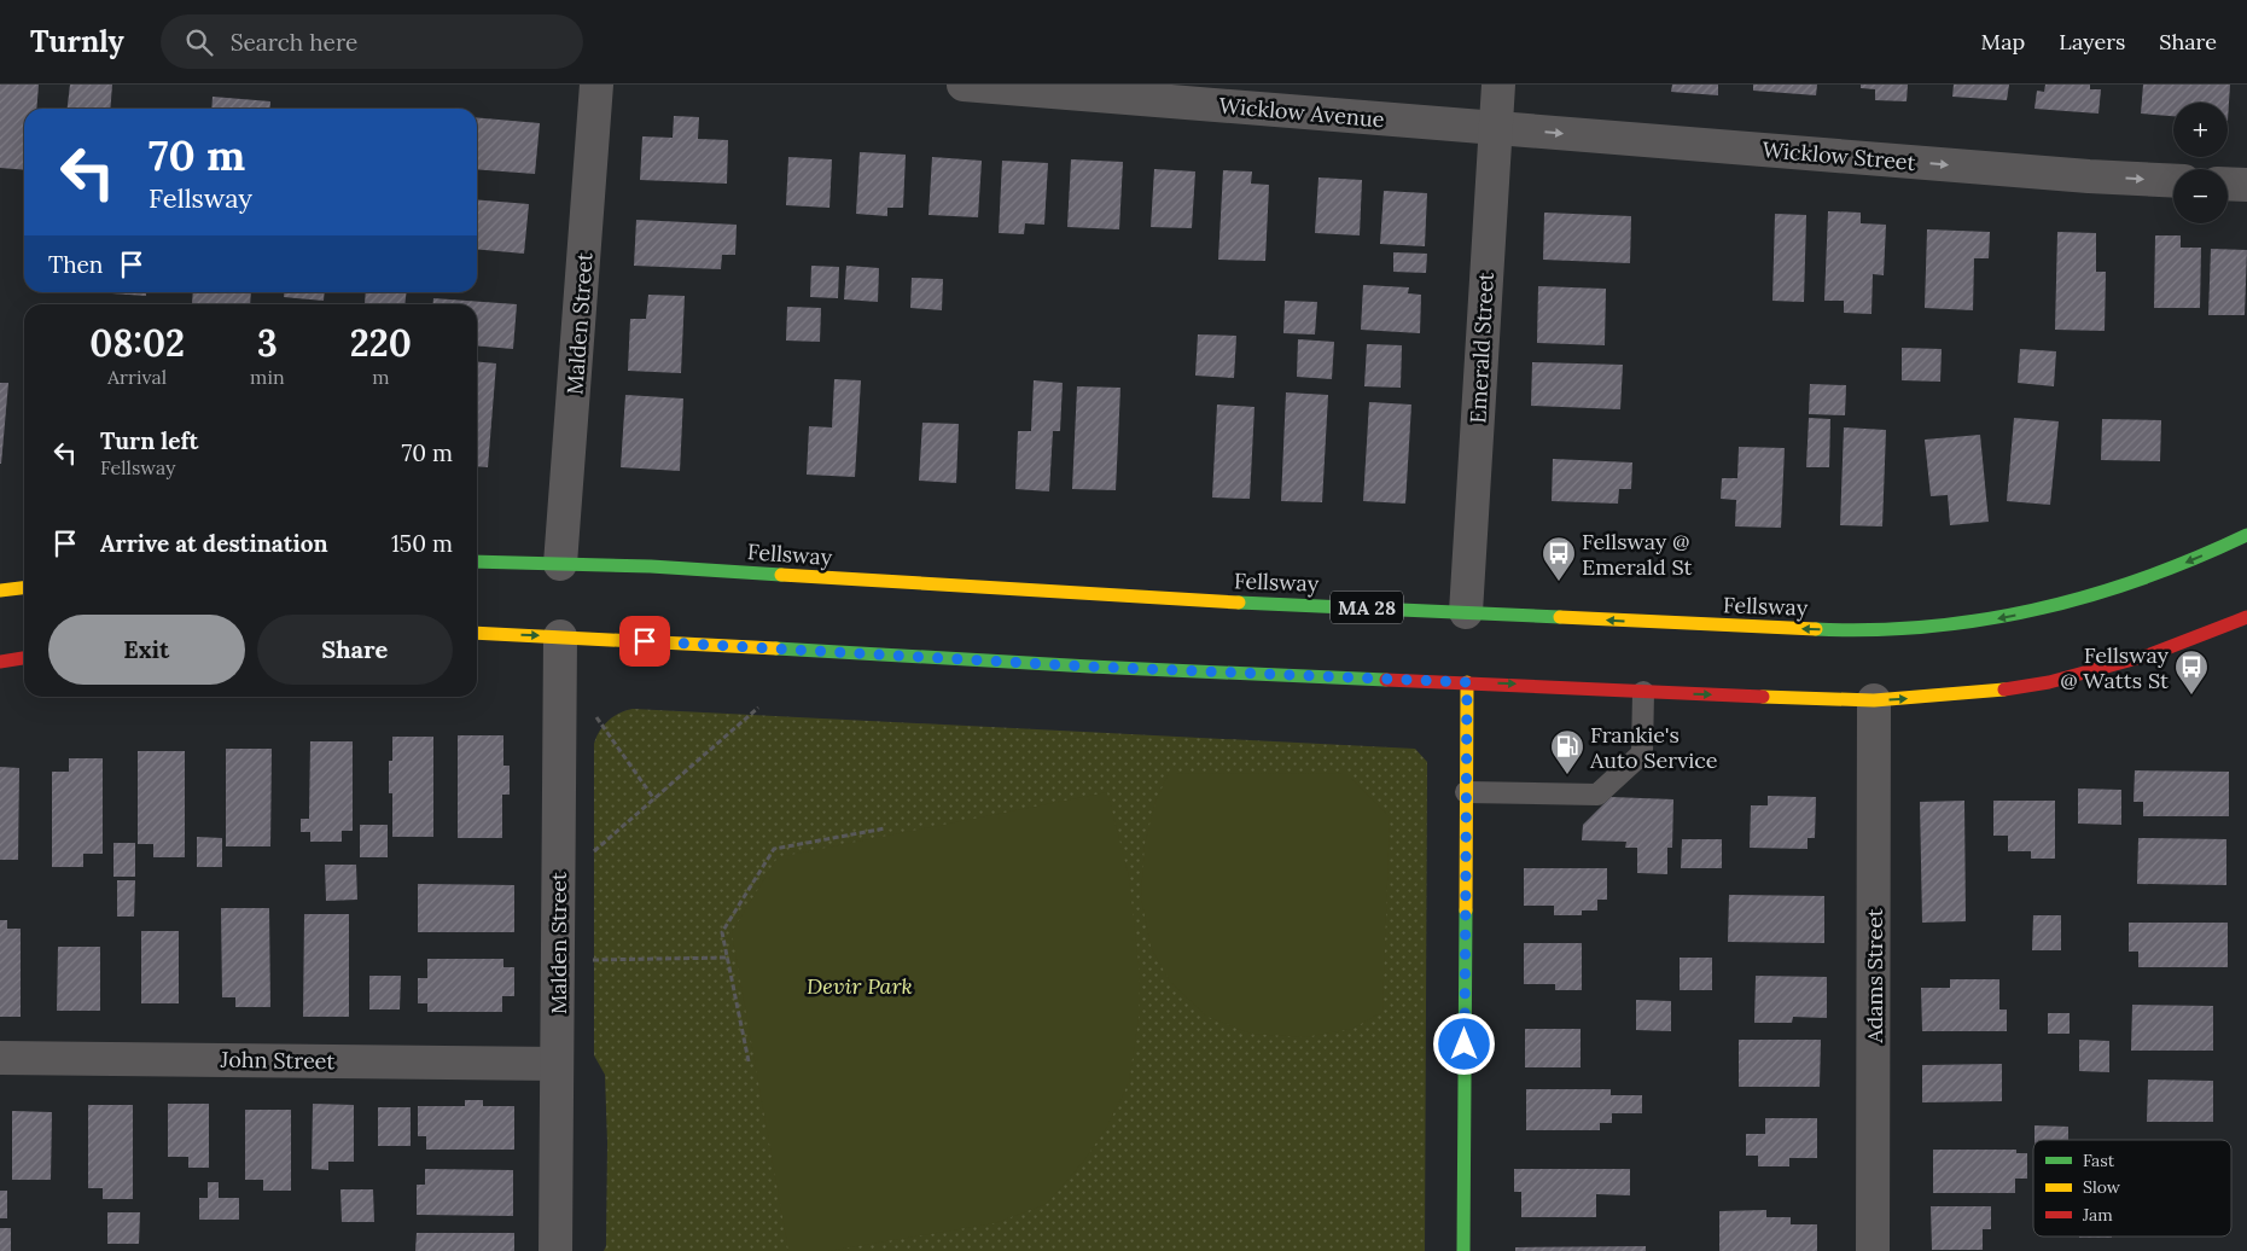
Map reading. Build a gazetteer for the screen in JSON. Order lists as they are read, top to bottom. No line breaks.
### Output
{"streets":{"main road":["Fellsway","MA 28"],"street":["Wicklow Avenue","Wicklow Street","Malden Street","Emerald Street","Adams Street","John Street"]},"crossings":[["Wicklow Avenue","Wicklow Street"],["Wicklow Avenue","Emerald Street"],["Wicklow Street","Emerald Street"],["Malden Street","Fellsway"],["Malden Street","John Street"],["Emerald Street","Fellsway"]],"one_way":["Wicklow Street"],"parks":["Devir Park"],"places":{"bus stop":["Fellsway @ Emerald St","Fellsway @ Watts St"],"fuel station":["Frankie's Auto Service"]},"legend":["Fast","Slow","Jam"],"page":{"header":"Turnly","search":"Search here","nav":["Map","Layers","Share"],"map_buttons":["+","−"],"turn":["70 m","Fellsway"],"then":"Then","eta":["08:02","Arrival","3","min","220","m"],"list":[{"name":"Turn left","note":"Fellsway","value":"70 m"},{"name":"Arrive at destination","value":"150 m"}],"buttons":["Exit","Share"]}}
